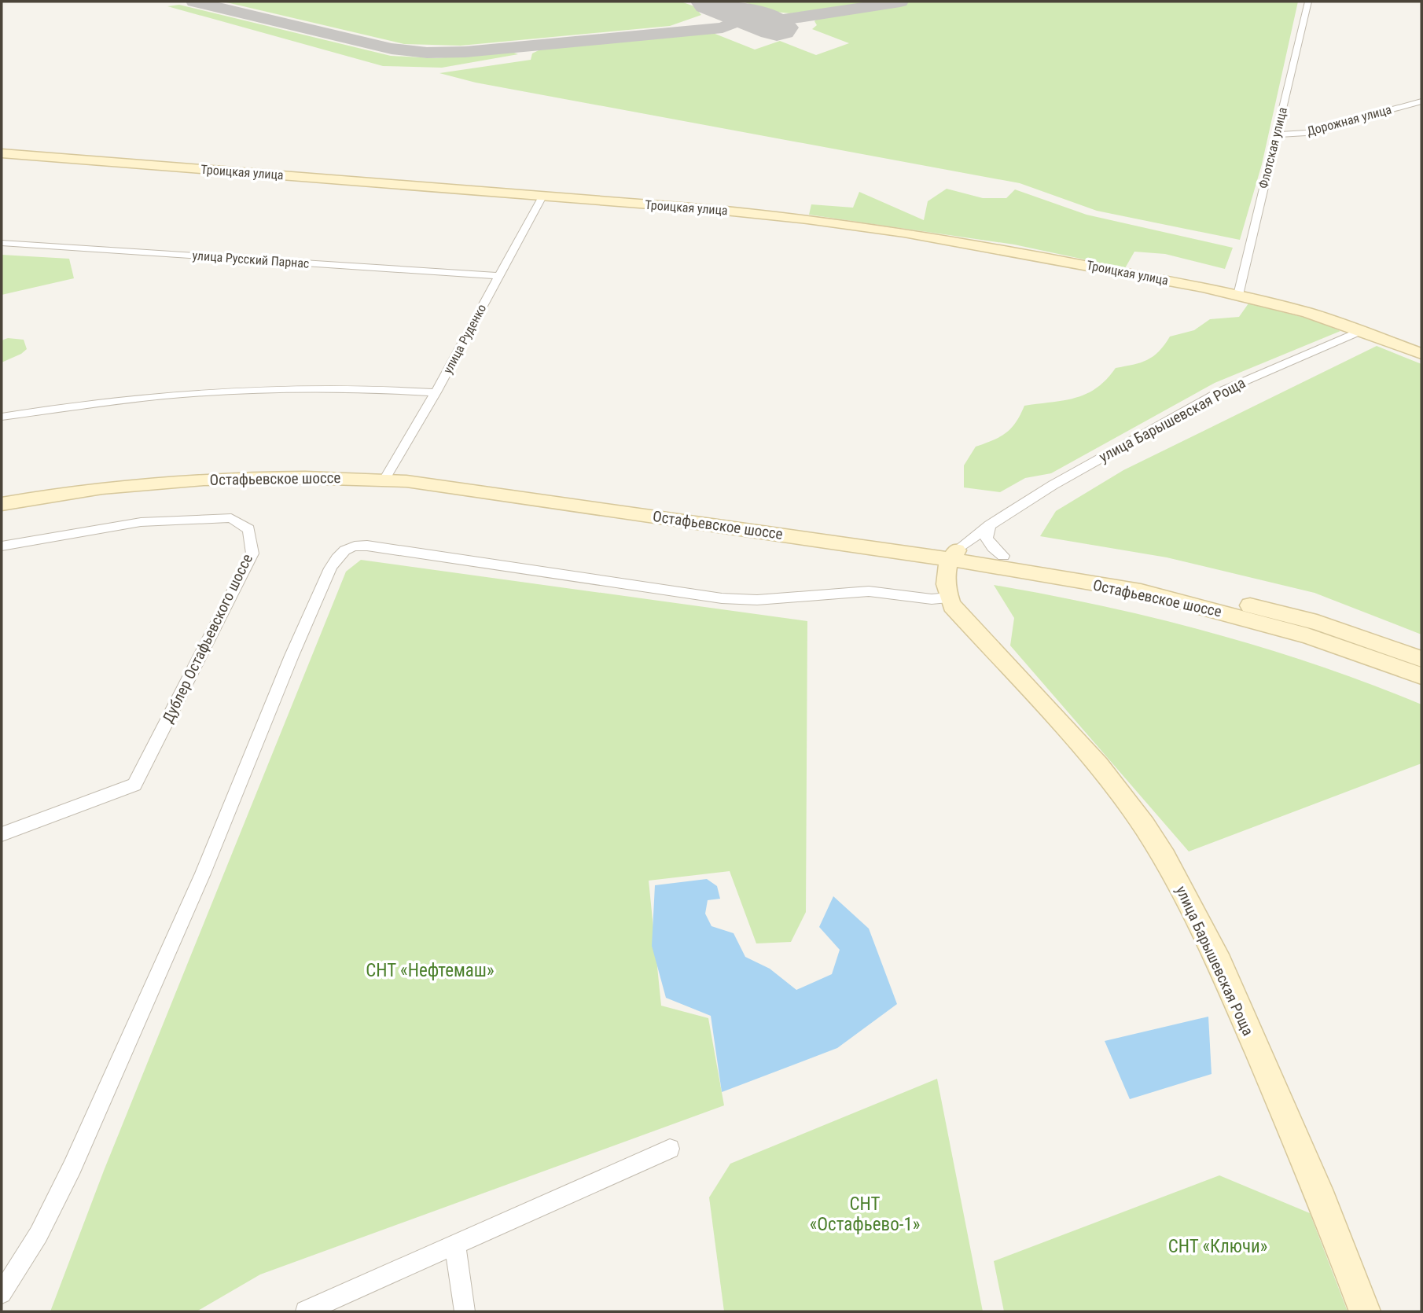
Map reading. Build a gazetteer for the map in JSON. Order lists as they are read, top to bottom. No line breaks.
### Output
{"streets":{"street":["Дорожная улица","Флотская улица","Троицкая улица","улица Русский Парнас","улица Руденко","улица Барышевская Роща","Остафьевское шоссе","Дублер Остафьевского шоссе"]},"crossings":[["Дорожная улица","Флотская улица"],["Флотская улица","Троицкая улица"],["Троицкая улица","улица Руденко"],["Троицкая улица","улица Барышевская Роща"],["улица Русский Парнас","улица Руденко"],["улица Руденко","Остафьевское шоссе"],["улица Барышевская Роща","Остафьевское шоссе"]],"parks":["СНТ «Нефтемаш»","СНТ «Остафьево-1»","СНТ «Ключи»"]}
